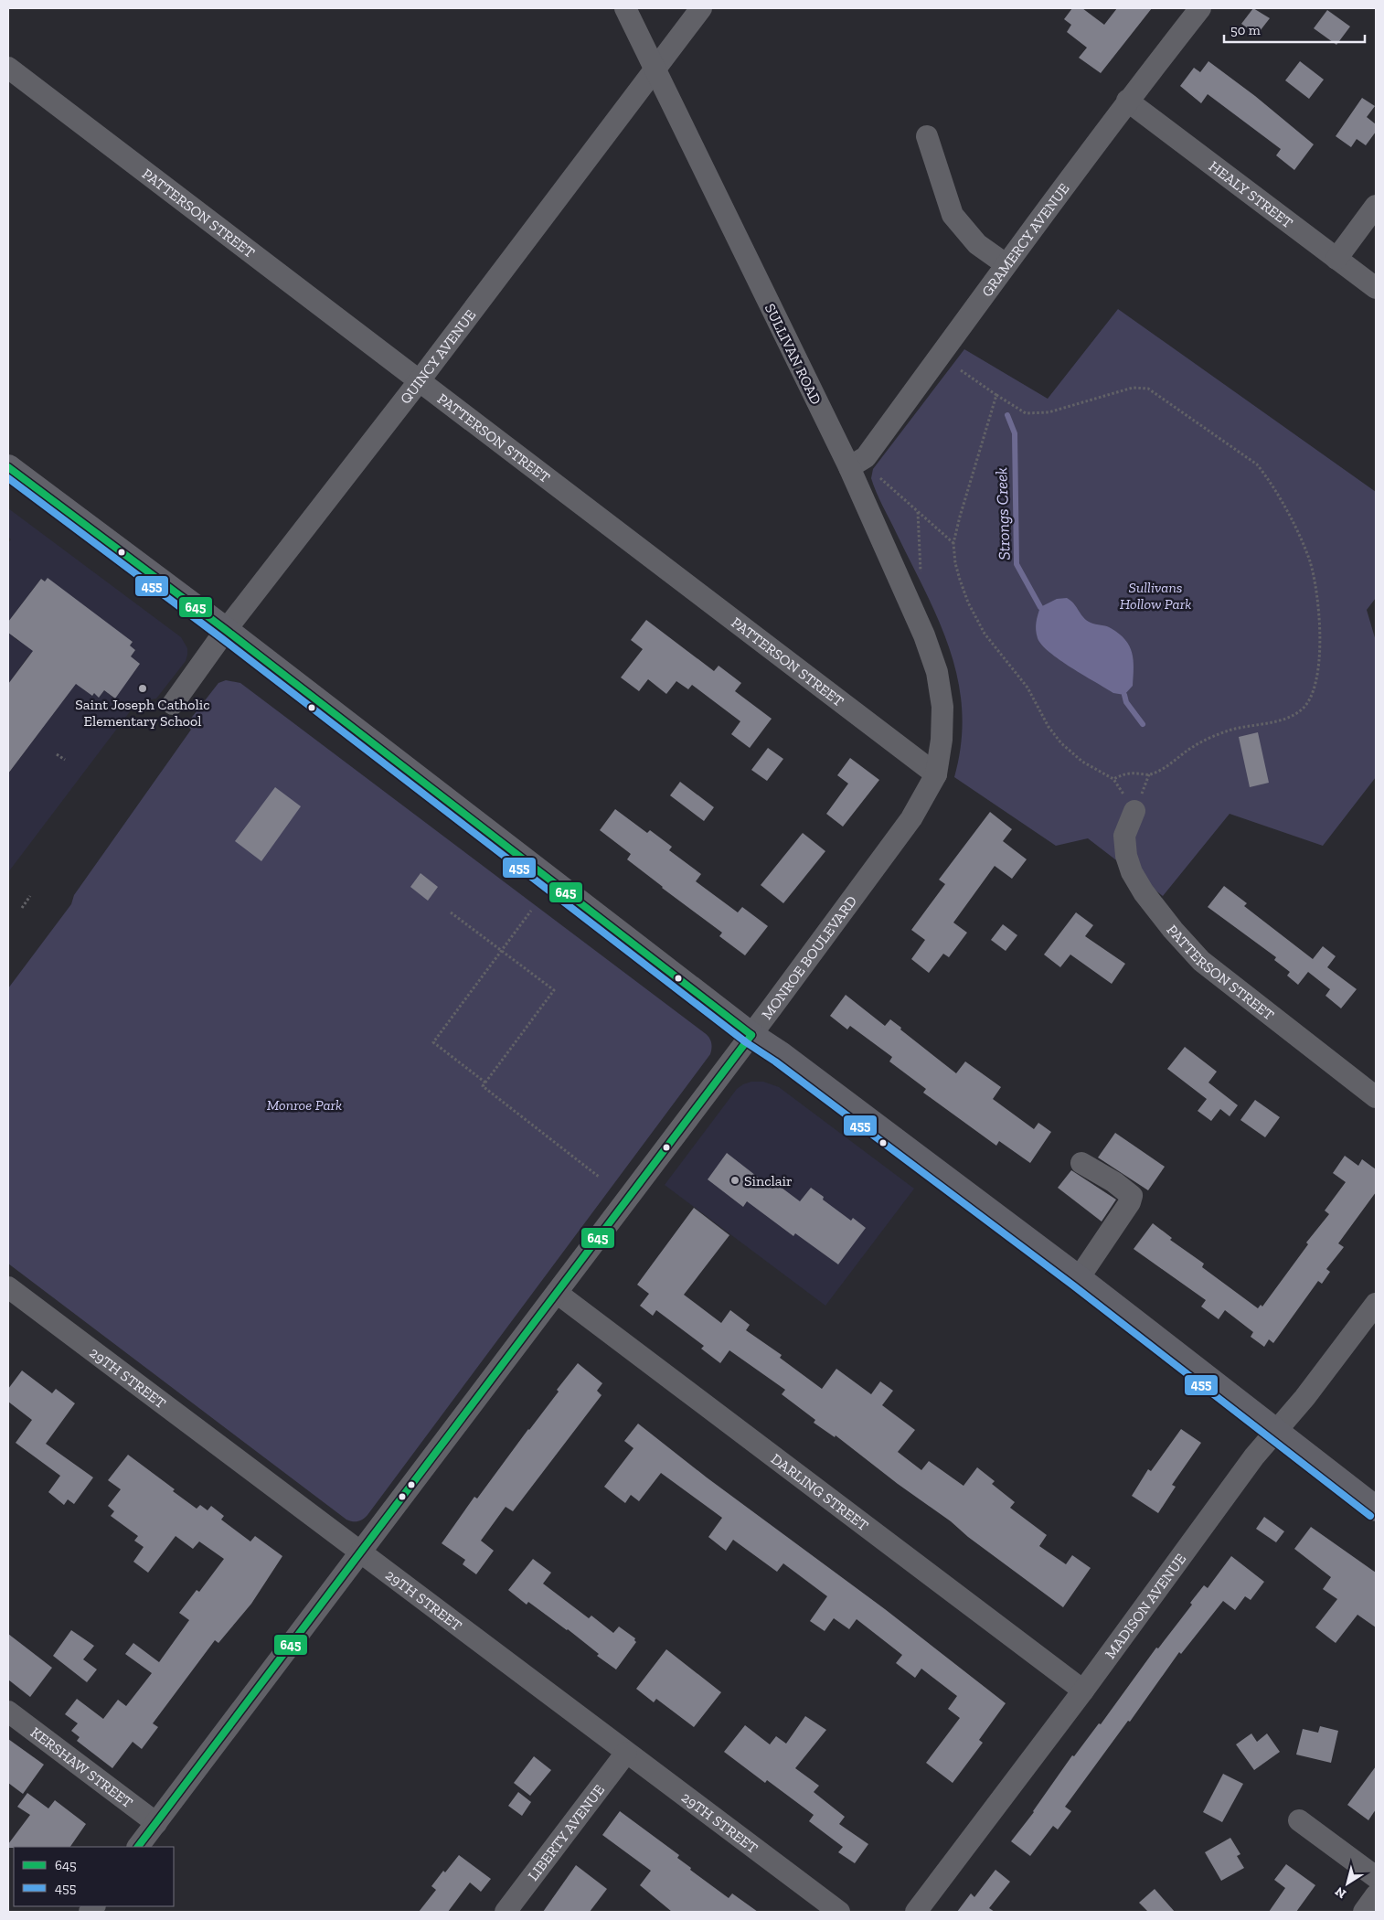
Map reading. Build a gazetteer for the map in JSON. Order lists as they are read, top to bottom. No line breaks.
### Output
{"streets":{"street":["HEALY STREET","PATTERSON STREET","GRAMERCY AVENUE","SULLIVAN ROAD","QUINCY AVENUE","MONROE BOULEVARD","29TH STREET","DARLING STREET","MADISON AVENUE","KERSHAW STREET","LIBERTY AVENUE"]},"crossings":[["HEALY STREET","GRAMERCY AVENUE"],["PATTERSON STREET","QUINCY AVENUE"],["PATTERSON STREET","MONROE BOULEVARD"],["GRAMERCY AVENUE","SULLIVAN ROAD"],["SULLIVAN ROAD","QUINCY AVENUE"],["SULLIVAN ROAD","MONROE BOULEVARD"],["MONROE BOULEVARD","29TH STREET"],["MONROE BOULEVARD","DARLING STREET"],["MONROE BOULEVARD","KERSHAW STREET"],["29TH STREET","LIBERTY AVENUE"],["DARLING STREET","MADISON AVENUE"]],"water":["Strongs Creek"],"parks":["Sullivans Hollow Park","Monroe Park"],"places":["Saint Joseph Catholic Elementary School","Sinclair"],"lines":["transit line 645","transit line 455"],"legend":["645","455"],"scale_bar":"50 m","north":"bottom left"}
